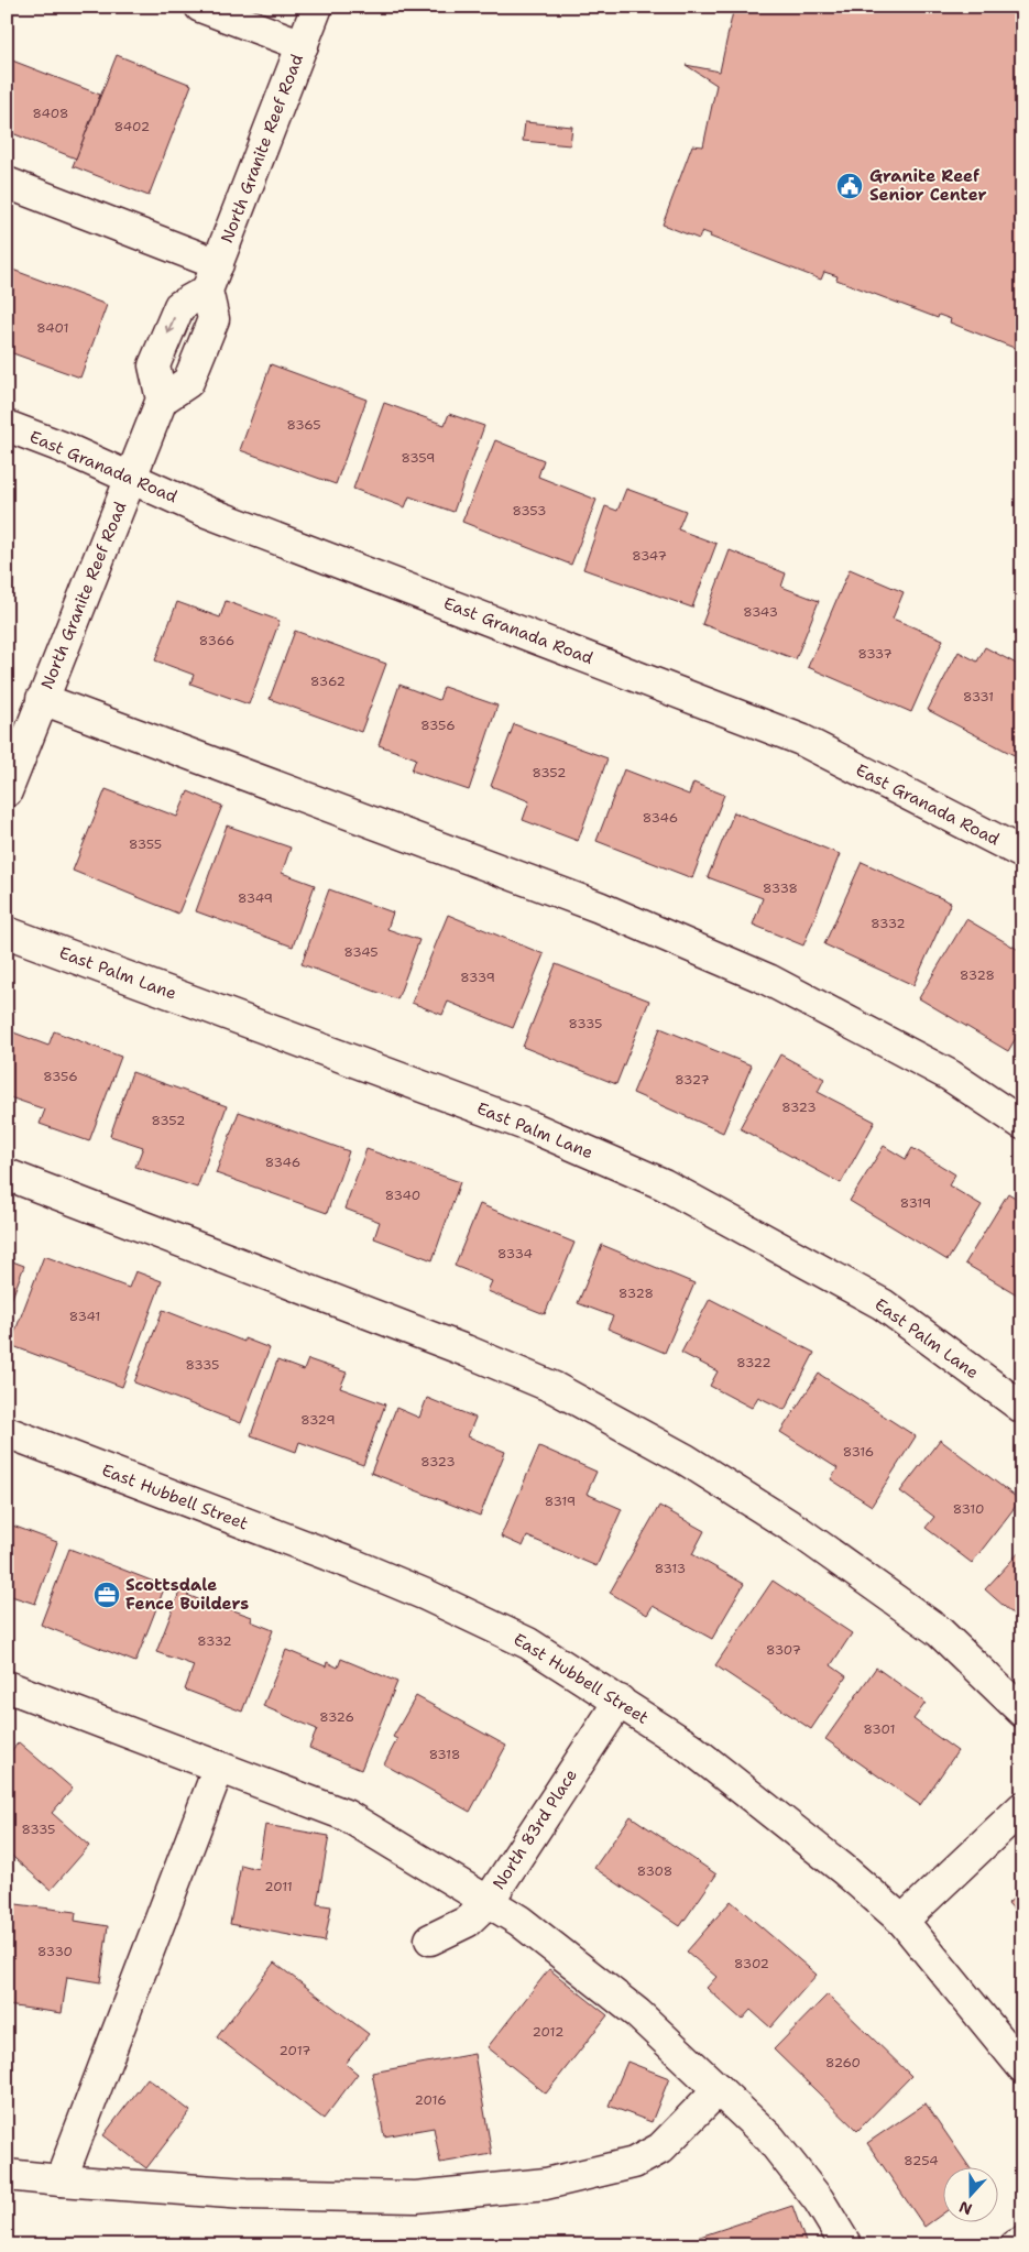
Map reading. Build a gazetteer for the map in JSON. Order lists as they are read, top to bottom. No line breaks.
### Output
{"streets":{"street":["North Granite Reef Road","East Granada Road","East Palm Lane","East Hubbell Street","North 83rd Place"]},"crossings":[["North Granite Reef Road","East Granada Road"],["East Hubbell Street","North 83rd Place"]],"places":{"public building":["Granite Reef Senior Center"],"office":["Scottsdale Fence Builders"]},"house_numbers":["8408","8402","8401","8365","8359","8353","8347","8343","8366","8337","8362","8331","8356","8352","8346","8355","8338","8349","8332","8345","8328","8339","8335","8356","8327","8323","8352","8346","8340","8319","8334","8328","8341","8322","8335","8329","8316","8323","8319","8310","8313","8332","8307","8326","8301","8318","8335","8308","2011","8330","8302","2012","2017","8260","2016","8254"],"north":"bottom"}
